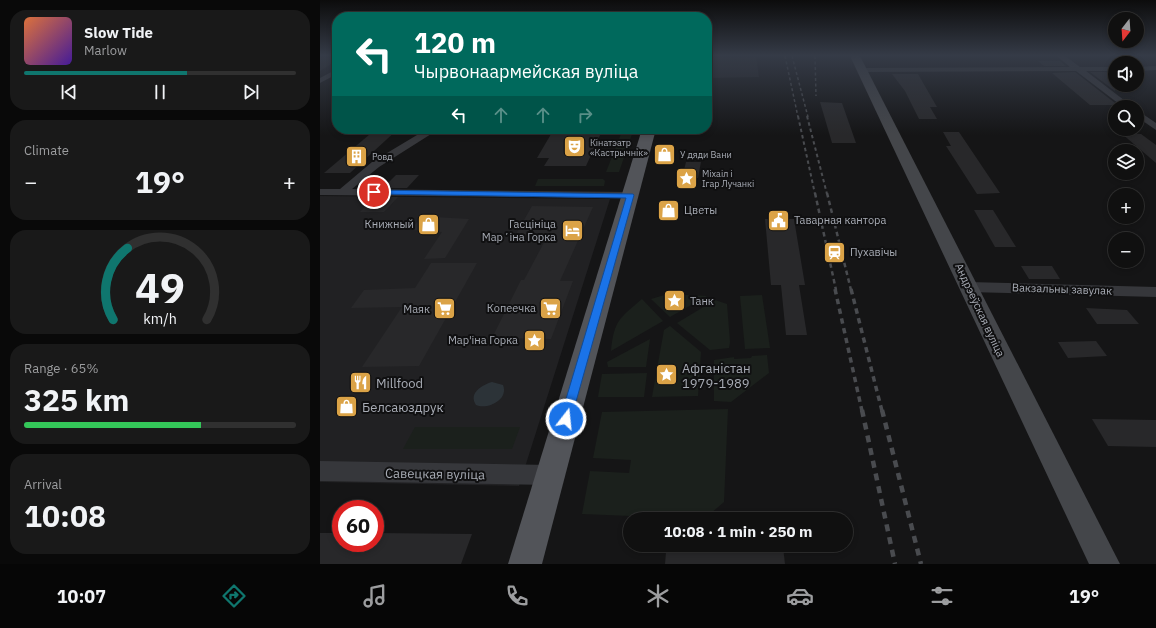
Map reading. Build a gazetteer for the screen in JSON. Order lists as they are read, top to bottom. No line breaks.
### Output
{"streets":{"main road":["Андрэеўская вуліца"],"street":["Вакзальны завулак","Савецкая вуліца"]},"crossings":[["Вакзальны завулак","Андрэеўская вуліца"]],"places":{"theatre":["Кінатэатр «Кастрычнік»"],"shop":["У дяди Вани","Цветы","Книжный","Белсаюздрук"],"building":["Ровд"],"place":["Міхаіл і Ігар Лучанкі","Танк","Мар'іна Горка","Афганістан 1979-1989"],"public building":["Таварная кантора"],"hotel":["Гасцініца Марʼіна Горка"],"station":["Пухавічы"],"supermarket":["Копеечка","Маяк"],"restaurant":["Millfood"]},"north":"bottom","page":{"map_buttons":["+","−"],"turn":["120 m","Чырвонаармейская вуліца"],"song":["Slow Tide","Marlow"],"tile":["Climate",["Range · 65%","325 km"],["Arrival","10:08"]],"heat":["−","19°","+"],"limit":"60","trip":"10:08 · 1 min · 250 m","tabs":["10:07","19°"],"gauge":["49","km/h"]}}
